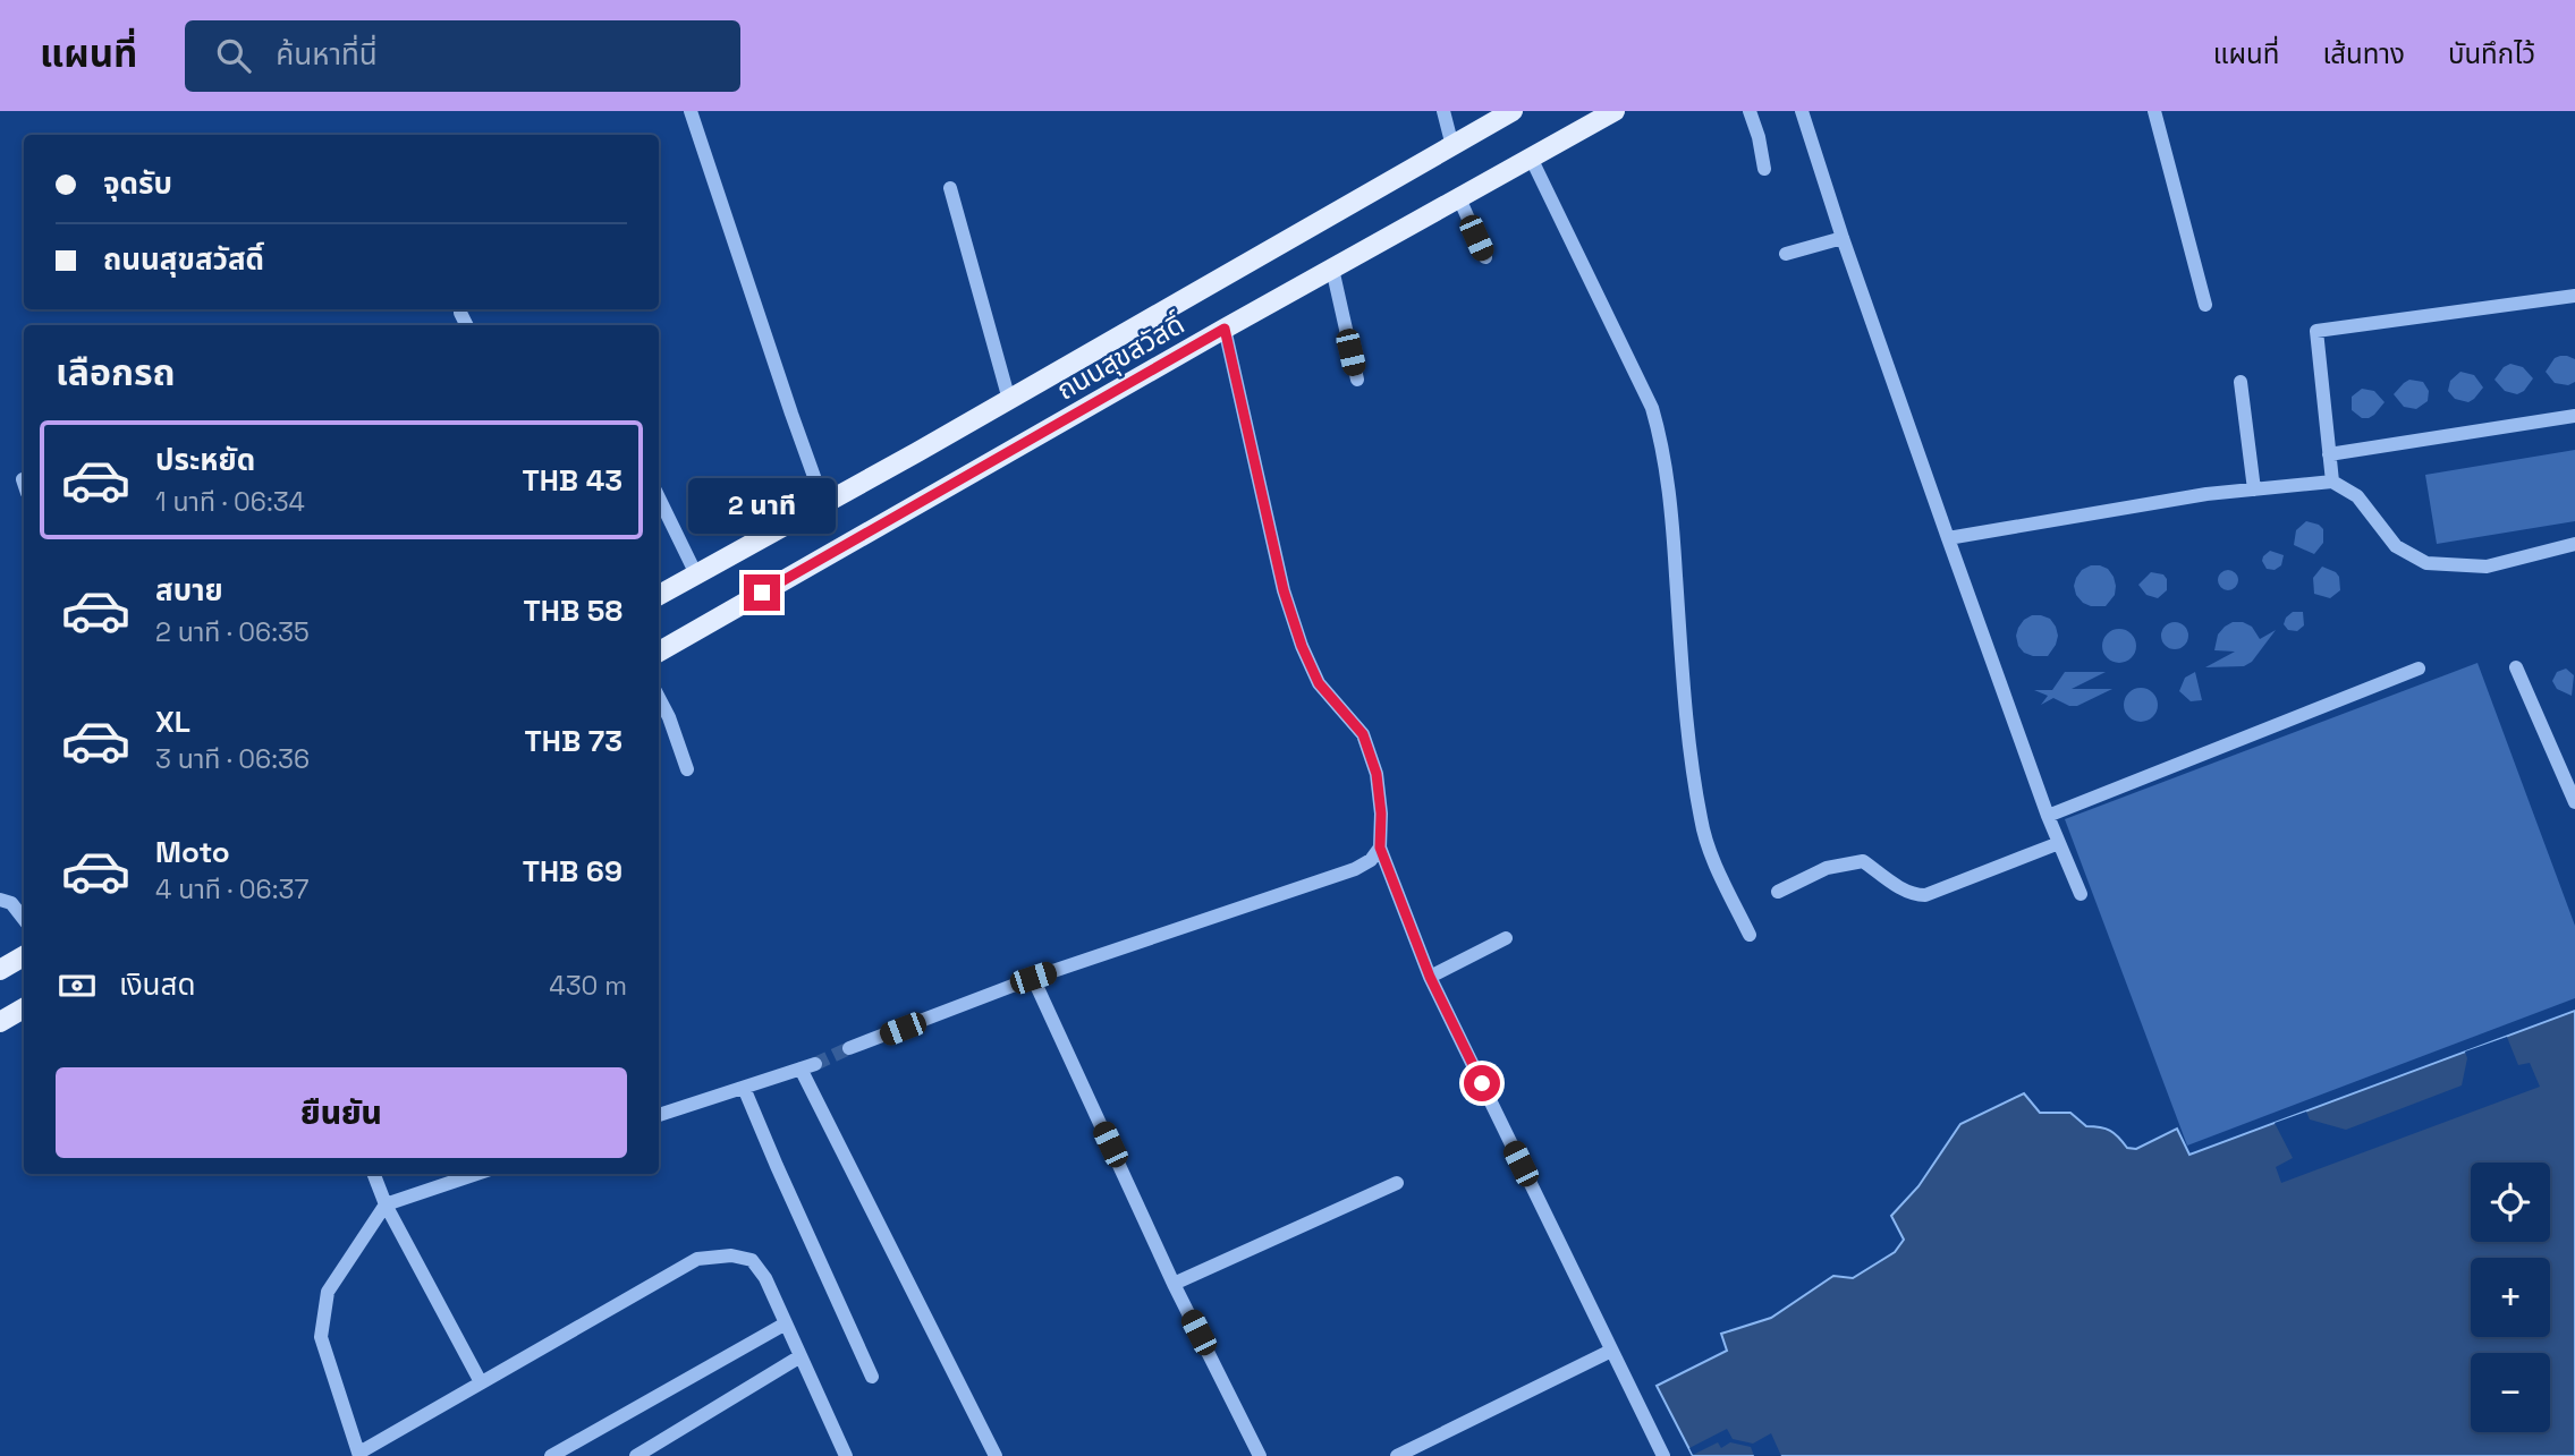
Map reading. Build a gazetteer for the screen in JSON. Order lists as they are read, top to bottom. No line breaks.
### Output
{"streets":{"main road":["ถนนสุขสวัสดิ์"]},"page":{"header":"แผนที่","search":"ค้นหาที่นี่","nav":["แผนที่","เส้นทาง","บันทึกไว้"],"banner":["จุดรับ","ถนนสุขสวัสดิ์"],"heading":"เลือกรถ","list":[{"name":"ประหยัด","note":"1 นาที · 06:34","value":"THB 43"},{"name":"สบาย","note":"2 นาที · 06:35","value":"THB 58"},{"name":"XL","note":"3 นาที · 06:36","value":"THB 73"},{"name":"Moto","note":"4 นาที · 06:37","value":"THB 69"}],"bubble":"2 นาที","pay":["เงินสด","430 m"],"buttons":"ยืนยัน","map_buttons":["+","−"]}}
